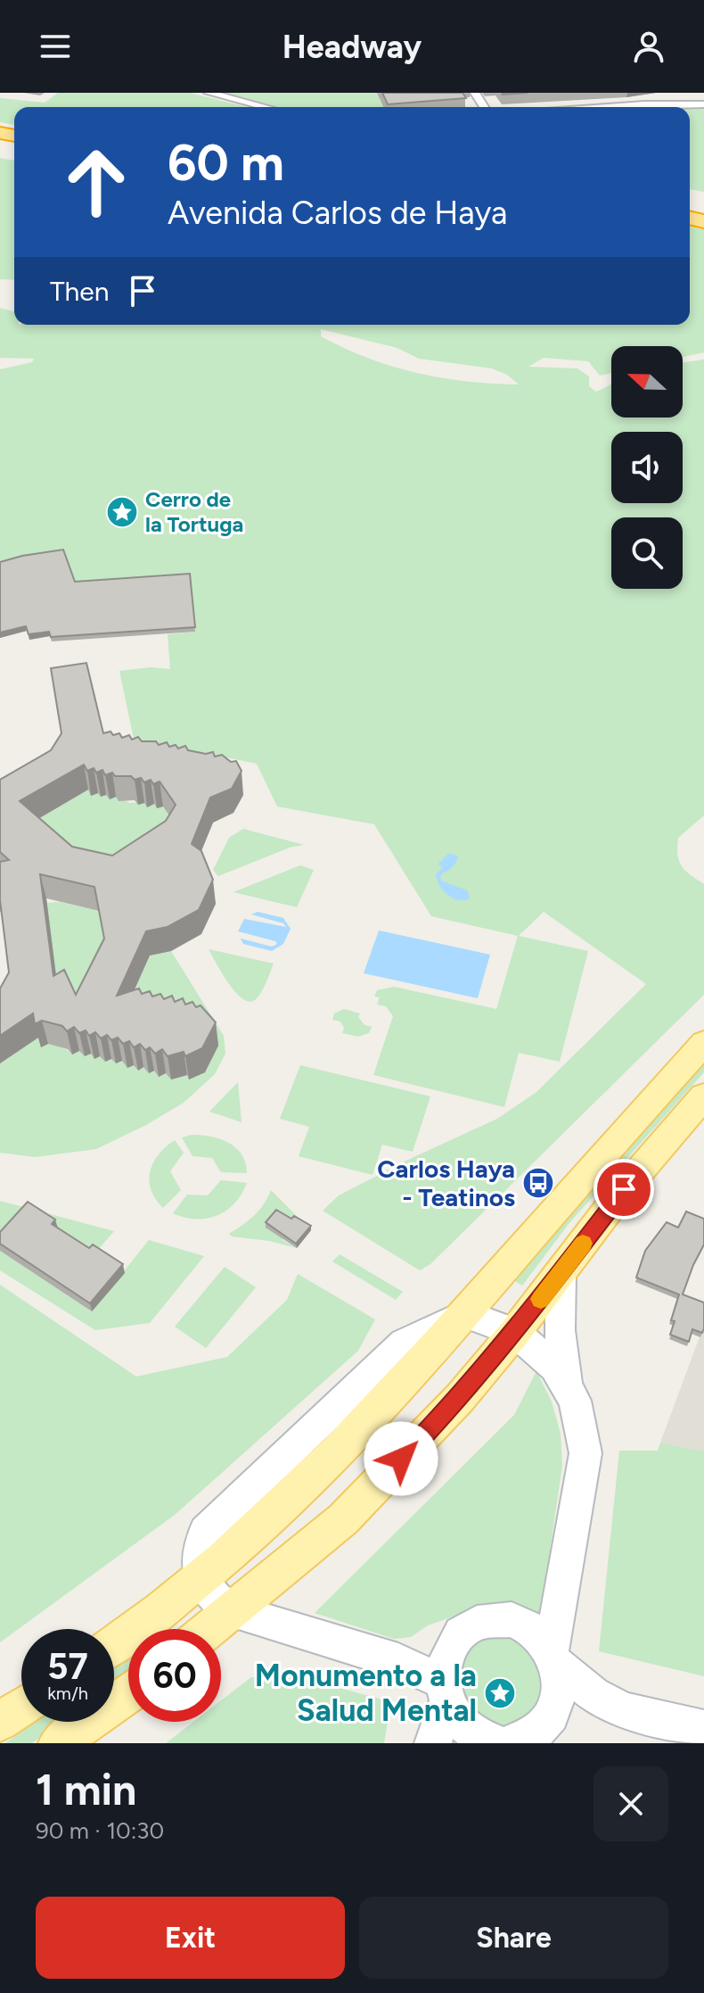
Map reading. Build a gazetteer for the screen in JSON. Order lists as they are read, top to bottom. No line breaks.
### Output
{"places":{"place":["Cerro de la Tortuga","Monumento a la Salud Mental"],"bus stop":["Carlos Haya - Teatinos"]},"north":"left","page":{"header":"Headway","turn":["60 m","Avenida Carlos de Haya"],"then":"Then","speed":"57 km/h","limit":"60","heading":["1 min","90 m · 10:30"],"buttons":["Exit","Share"]}}
